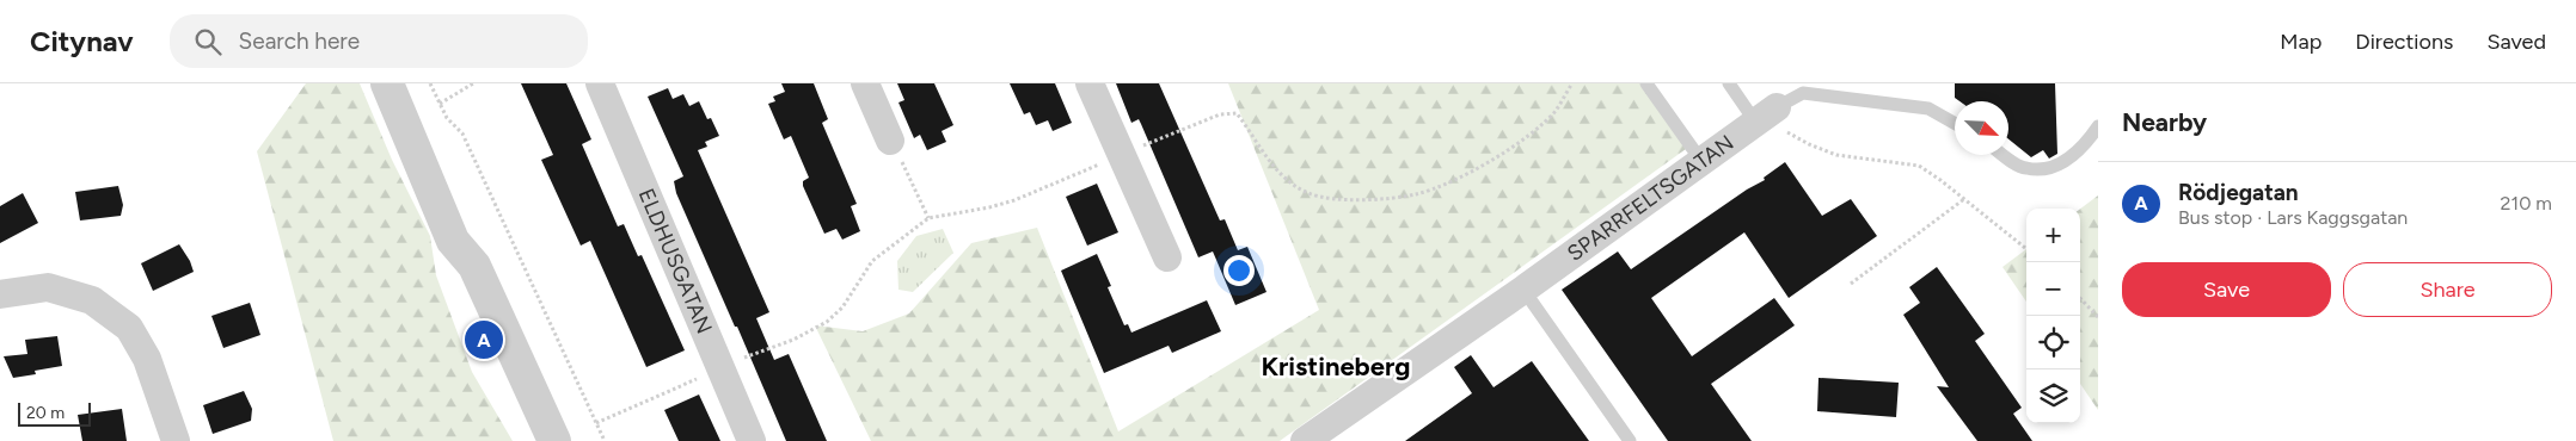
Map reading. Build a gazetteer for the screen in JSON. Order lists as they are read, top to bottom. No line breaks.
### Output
{"streets":{"street":["SPARRFELTSGATAN","ELDHUSGATAN"]},"districts":["Kristineberg"],"scale_bar":"20 m","north":"bottom right","page":{"header":"Citynav","search":"Search here","nav":["Map","Directions","Saved"],"heading":"Nearby","list":[{"mark":"A","name":"Rödjegatan","note":"Bus stop · Lars Kaggsgatan","value":"210 m"}],"map_buttons":["+","−"],"buttons":["Save","Share"],"pins":"A","scale":"20 m"}}
